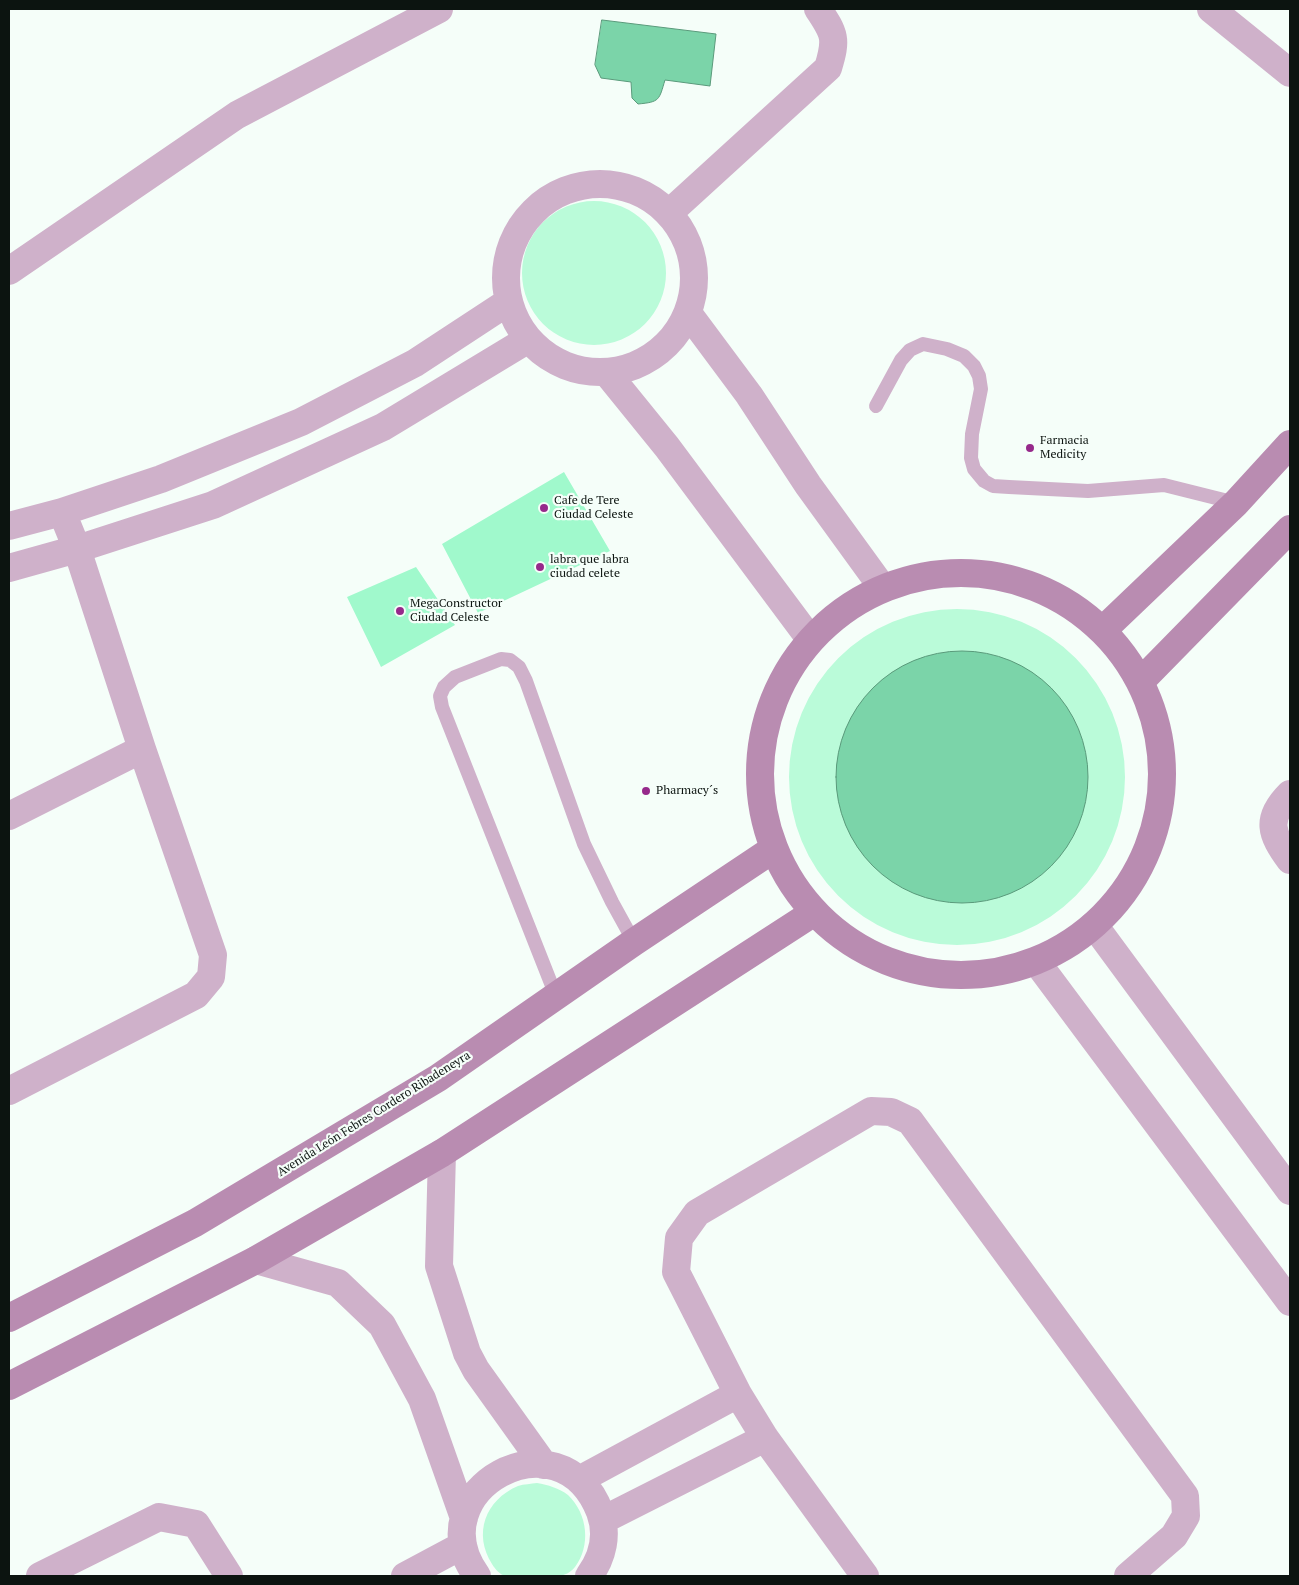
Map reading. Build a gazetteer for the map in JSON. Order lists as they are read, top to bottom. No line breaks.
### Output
{"streets":{"street":["Avenida León Febres Cordero Ribadeneyra"]},"places":["Farmacia Medicity","Cafe de Tere Ciudad Celeste","labra que labra ciudad celete","MegaConstructor Ciudad Celeste","Pharmacy´s"]}
